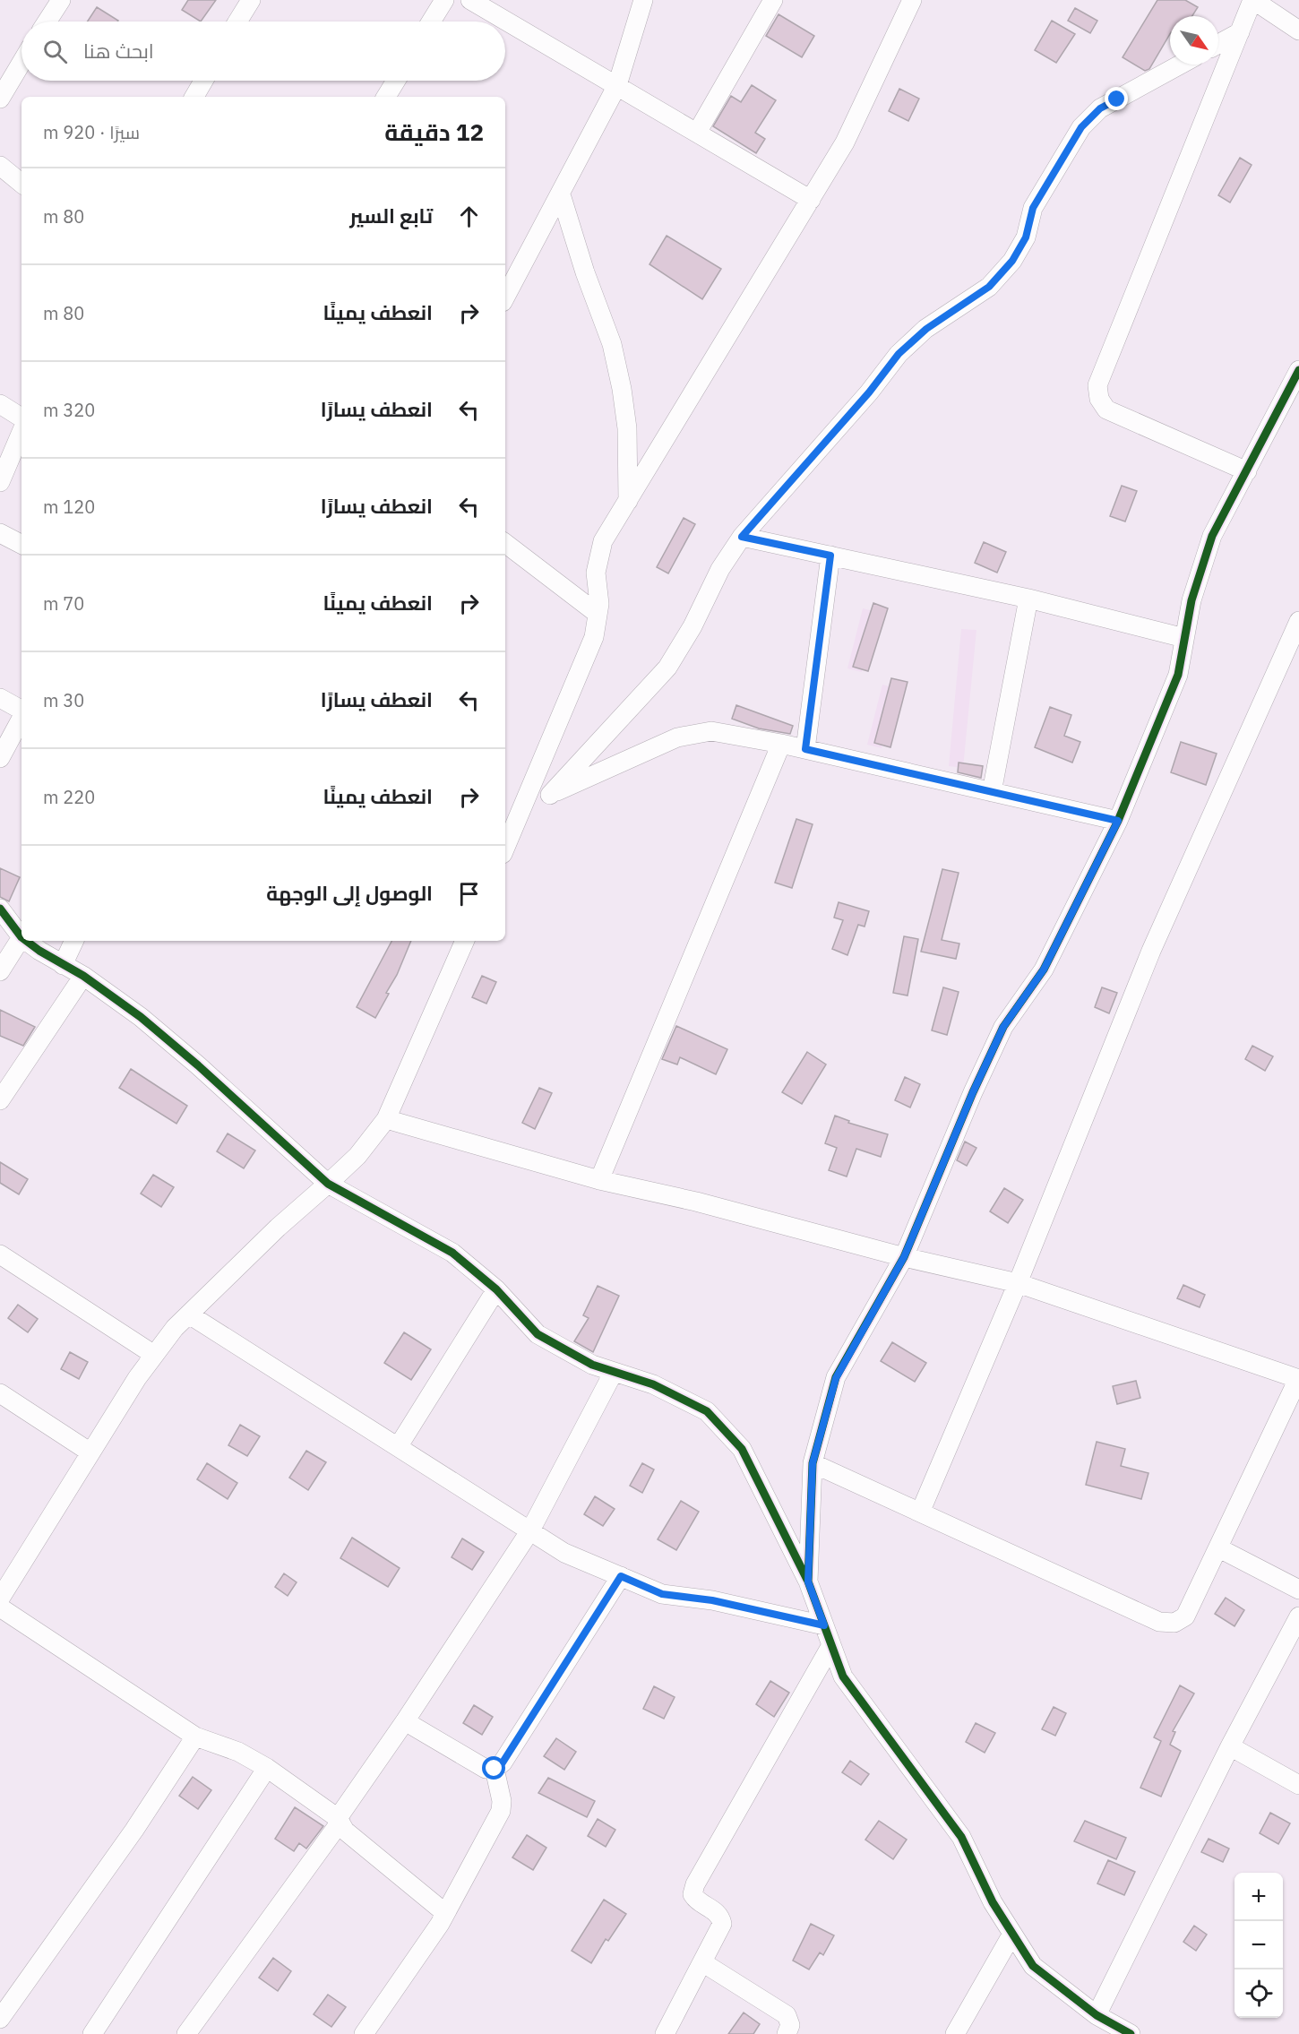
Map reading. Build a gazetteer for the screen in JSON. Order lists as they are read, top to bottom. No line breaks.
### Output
{"north":"bottom right","page":{"search":"ابحث هنا","heading":["12 دقيقة","سيرًا · 920 m"],"list":[["تابع السير","80 m"],["انعطف يمينًا","80 m"],["انعطف يسارًا","320 m"],["انعطف يسارًا","120 m"],["انعطف يمينًا","70 m"],["انعطف يسارًا","30 m"],["انعطف يمينًا","220 m"],"الوصول إلى الوجهة"],"map_buttons":["+","−"]}}
